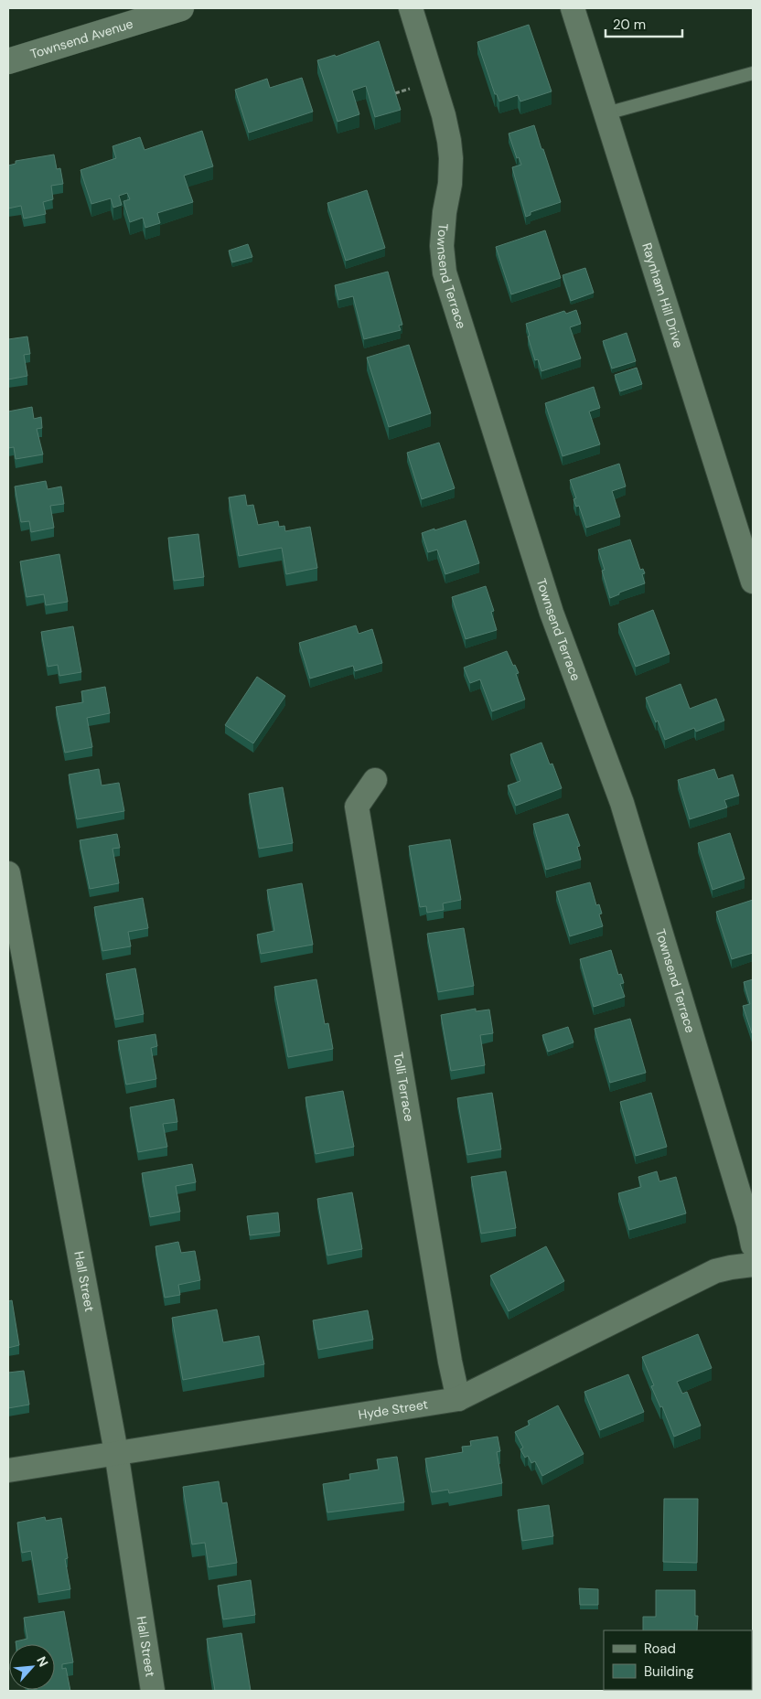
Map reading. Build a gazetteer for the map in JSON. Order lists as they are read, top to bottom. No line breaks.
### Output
{"streets":{"main road":["Townsend Avenue"],"street":["Townsend Terrace","Raynham Hill Drive","Tolli Terrace","Hall Street","Hyde Street"]},"crossings":[["Tolli Terrace","Hyde Street"],["Hall Street","Hyde Street"]],"legend":["Road","Building"],"scale_bar":"20 m","north":"top right"}
